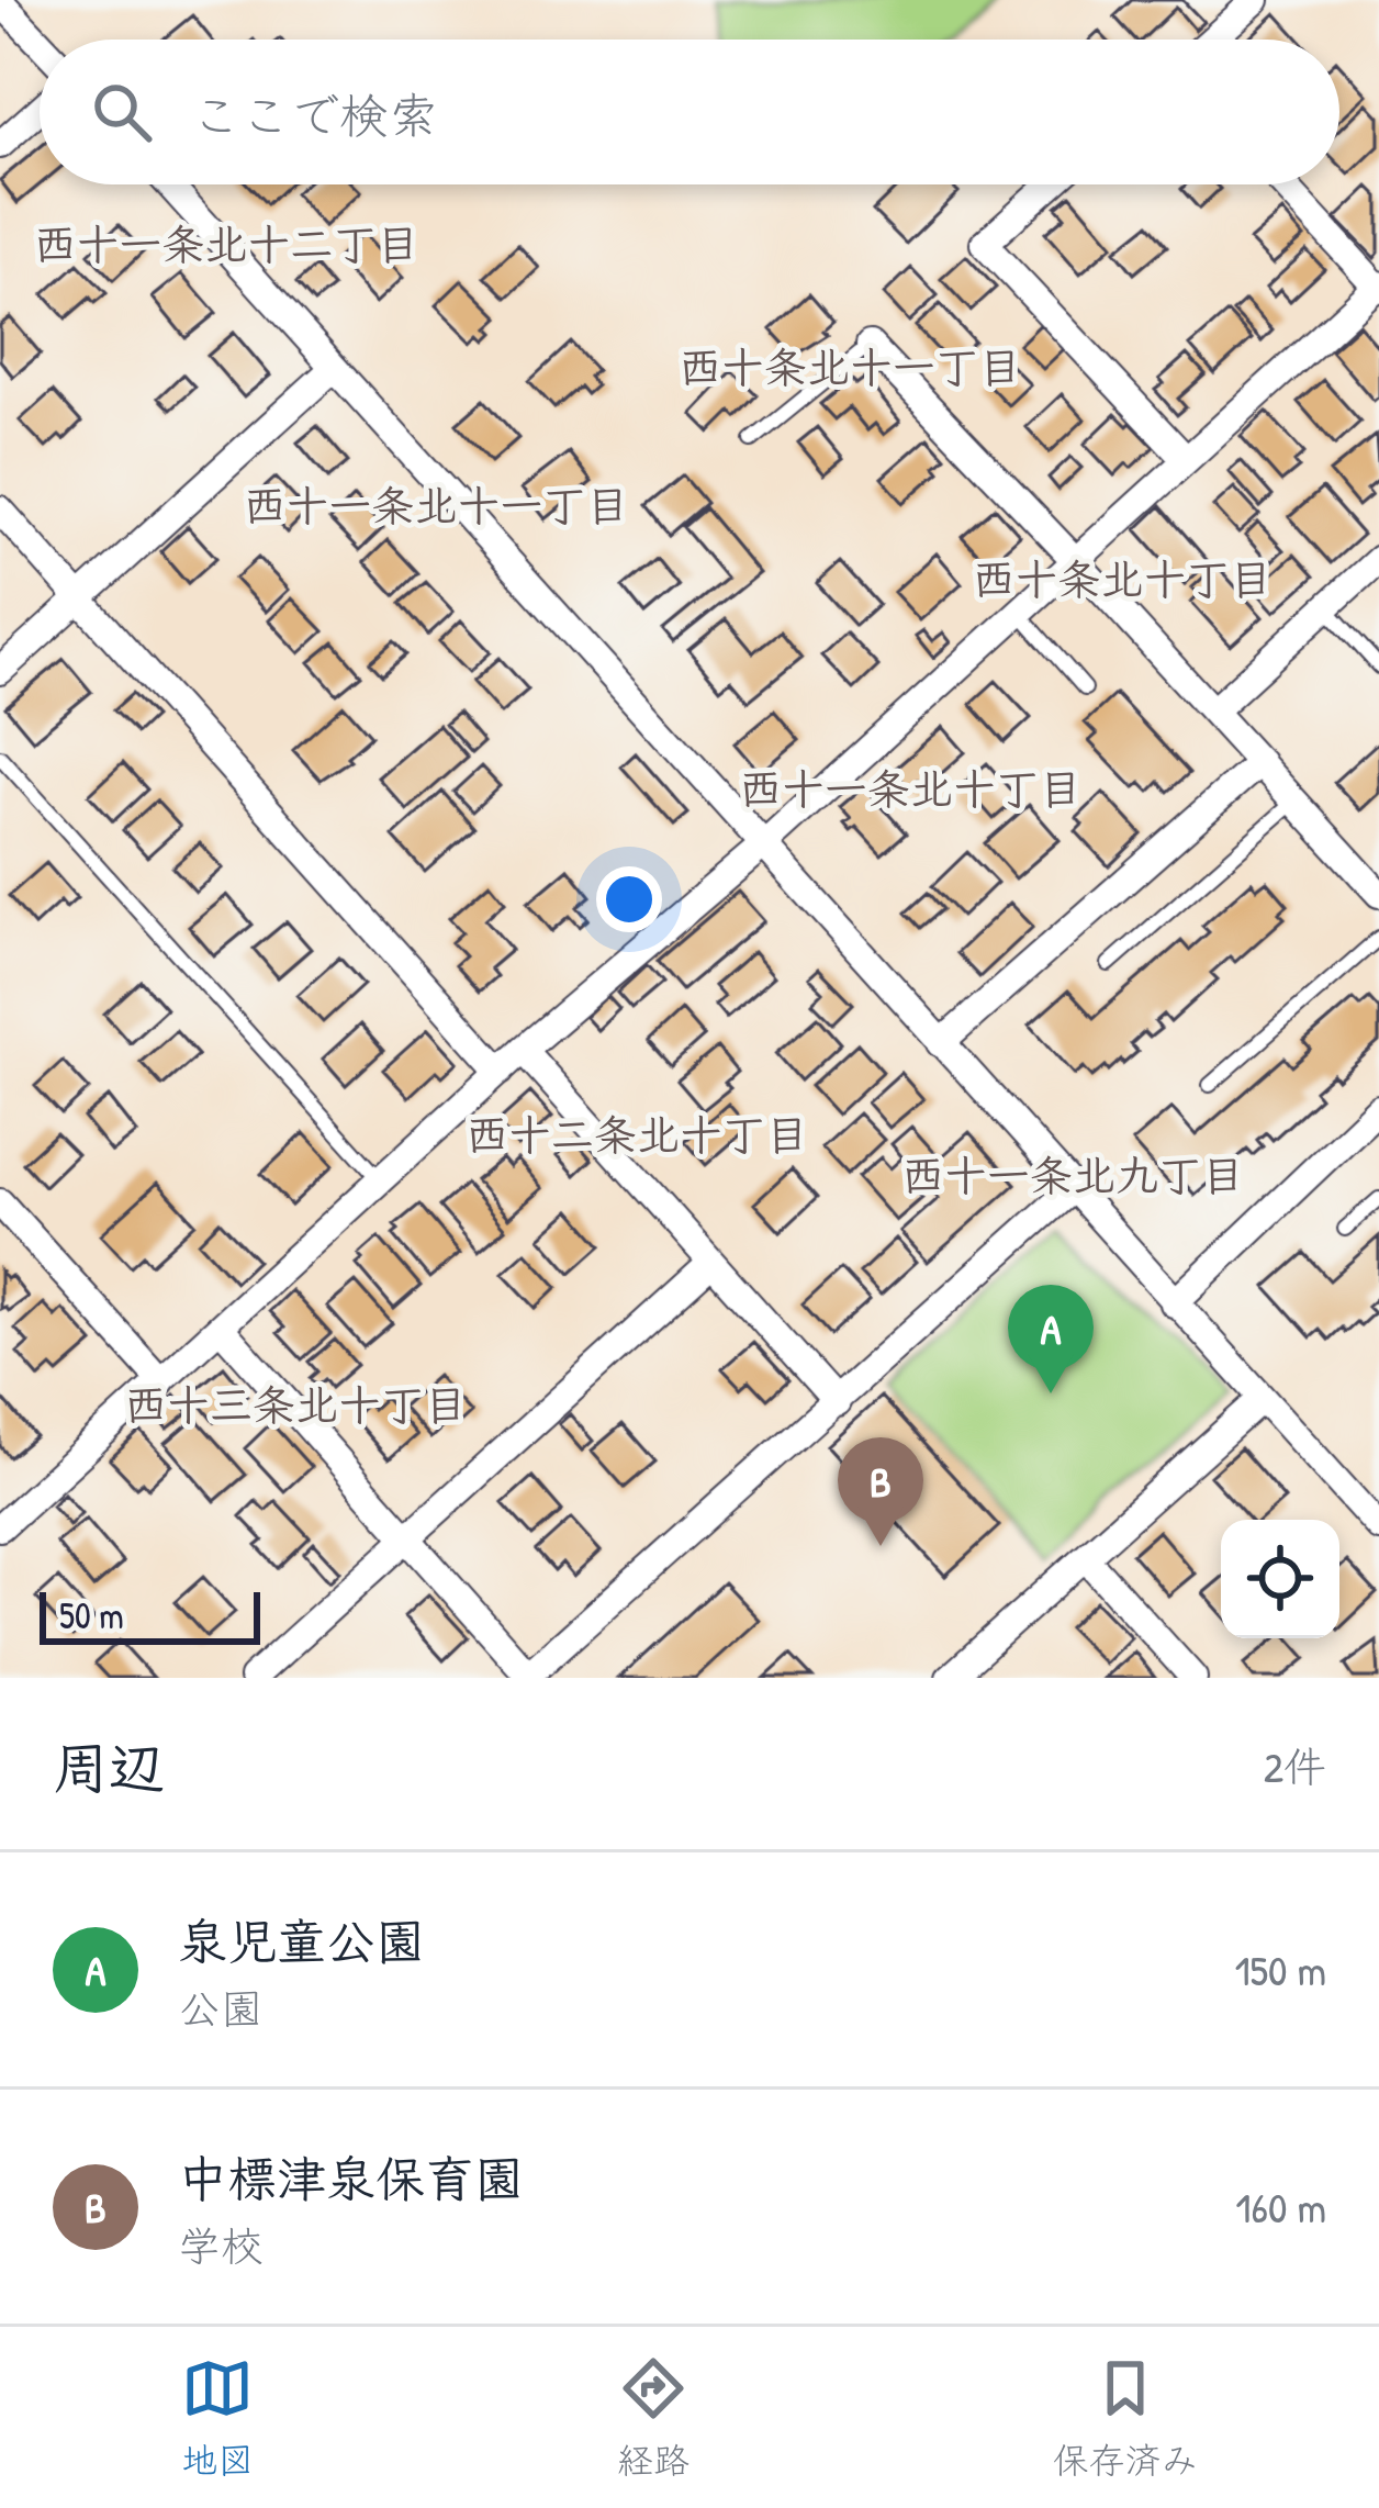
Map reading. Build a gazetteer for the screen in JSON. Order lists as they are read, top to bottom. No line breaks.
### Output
{"districts":["西十一条北十二丁目","西十条北十一丁目","西十一条北十一丁目","西十条北十丁目","西十一条北十丁目","西十二条北十丁目","西十一条北九丁目","西十三条北十丁目"],"scale_bar":"50 m","page":{"search":"ここで検索","pins":["A","B"],"scale":"50 m","heading":["周辺","2件"],"list":[{"mark":"A","name":"泉児童公園","note":"公園","value":"150 m"},{"mark":"B","name":"中標津泉保育園","note":"学校","value":"160 m"}],"nav":["地図","経路","保存済み"]}}
